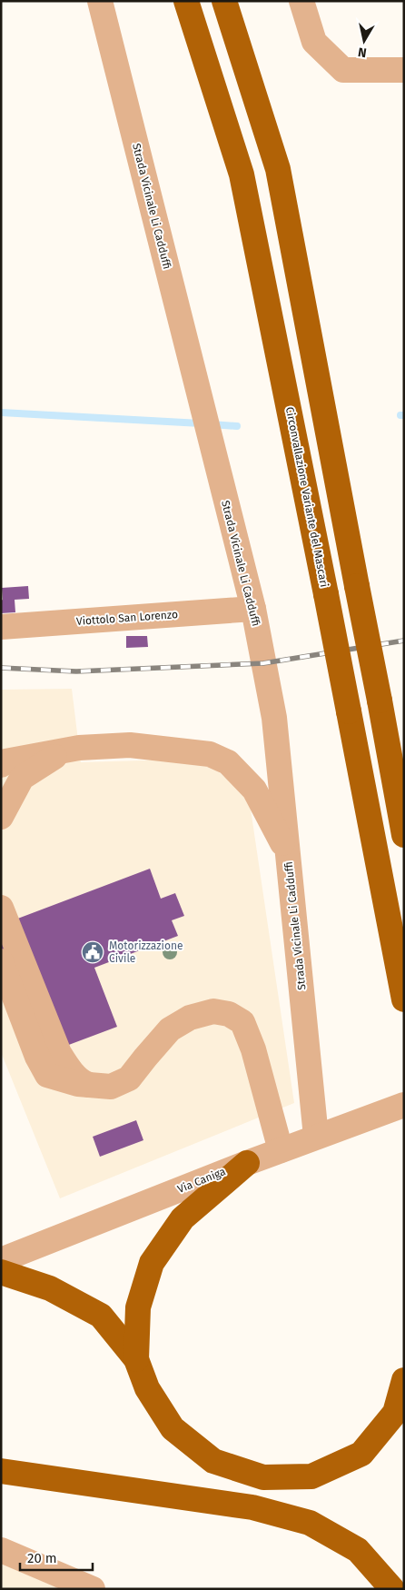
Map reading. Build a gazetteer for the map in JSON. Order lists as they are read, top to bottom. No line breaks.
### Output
{"streets":{"highway":["Circonvallazione Variante del Mascari"],"street":["Strada Vicinale Li Cadduffi","Viottolo San Lorenzo","Via Caniga"]},"crossings":[["Strada Vicinale Li Cadduffi","Viottolo San Lorenzo"],["Strada Vicinale Li Cadduffi","Via Caniga"]],"places":{"public building":["Motorizzazione Civile"]},"scale_bar":"20 m","north":"bottom"}
